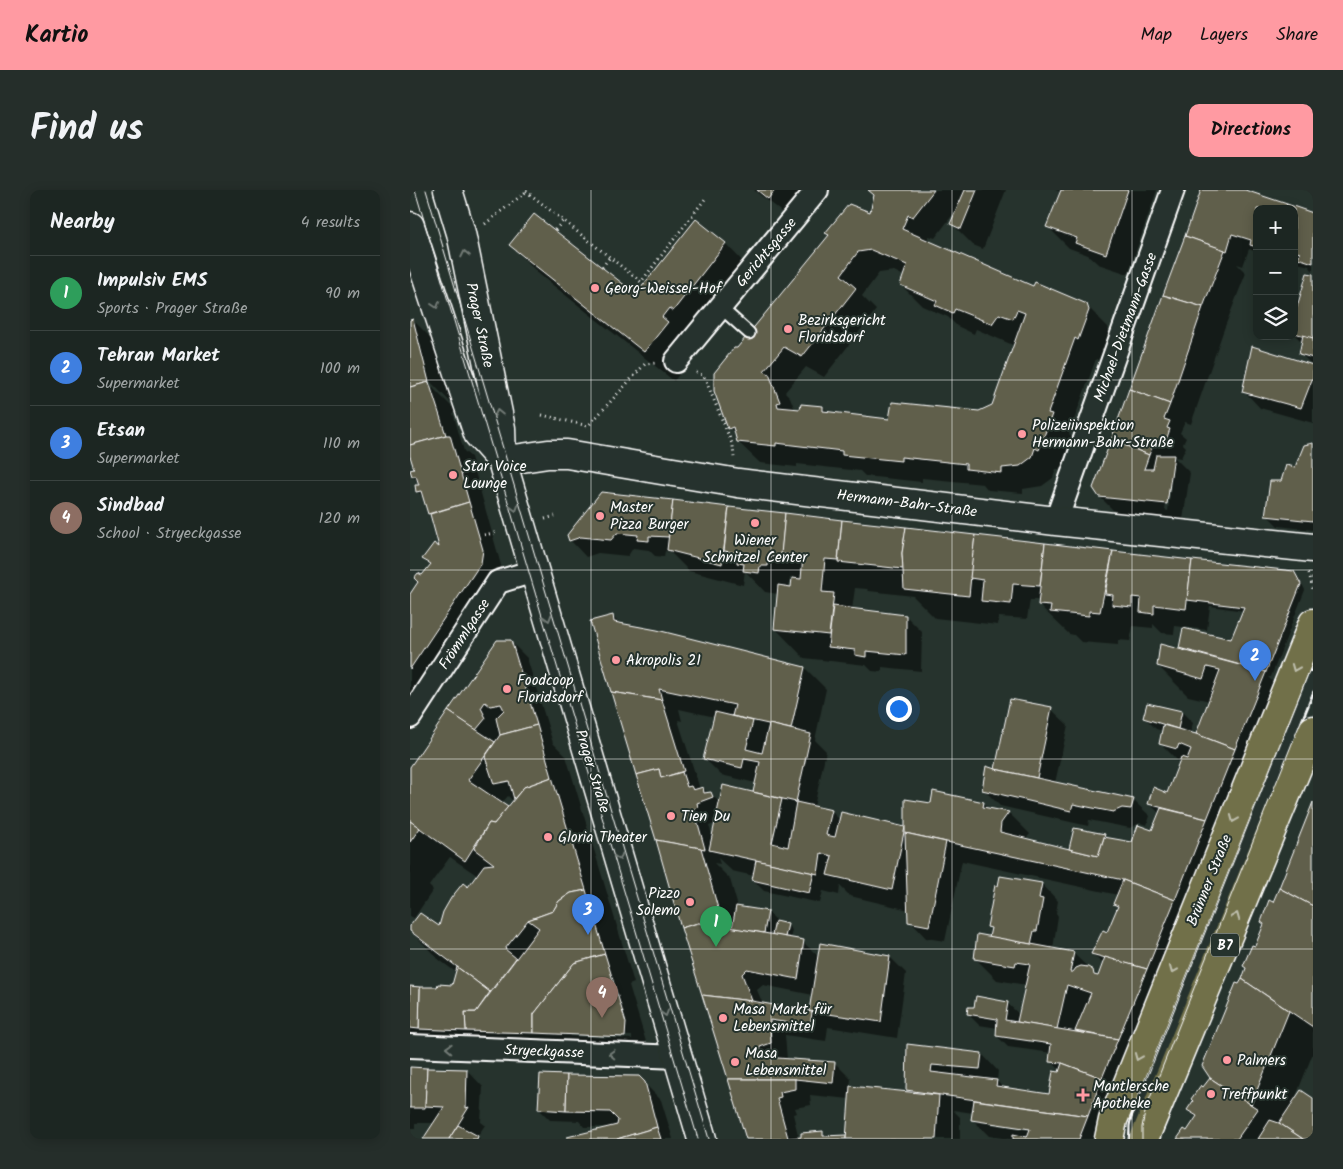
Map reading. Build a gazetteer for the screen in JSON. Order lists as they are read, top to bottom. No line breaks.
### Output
{"streets":{"main road":["Prager Straße","Hermann-Bahr-Straße","Brünner Straße","B7"],"street":["Gerichtsgasse","Michael-Dietmann-Gasse","Frömmlgasse","Stryeckgasse"]},"crossings":[["Prager Straße","Hermann-Bahr-Straße"],["Prager Straße","Frömmlgasse"],["Prager Straße","Stryeckgasse"],["Michael-Dietmann-Gasse","Hermann-Bahr-Straße"]],"one_way":["Stryeckgasse"],"places":{"other":["Georg-Weissel-Hof","Bezirksgericht Floridsdorf","Polizeiinspektion Hermann-Bahr-Straße","Star Voice Lounge","Master Pizza Burger","Wiener Schnitzel Center","Akropolis 21","Foodcoop Floridsdorf","Tien Du","Gloria Theater","Pizzo Solemo","Masa Markt für Lebensmittel","Palmers","Masa Lebensmittel","Treffpunkt"],"health":["Mantlersche Apotheke"]},"page":{"header":"Kartio","nav":["Map","Layers","Share"],"title":"Find us","buttons":"Directions","heading":["Nearby","4 results"],"map_buttons":["+","−"],"list":[{"mark":"1","name":"Impulsiv EMS","note":"Sports · Prager Straße","value":"90 m"},{"mark":"2","name":"Tehran Market","note":"Supermarket","value":"100 m"},{"mark":"3","name":"Etsan","note":"Supermarket","value":"110 m"},{"mark":"4","name":"Sindbad","note":"School · Stryeckgasse","value":"120 m"}],"pins":["2","3","1","4"]}}
